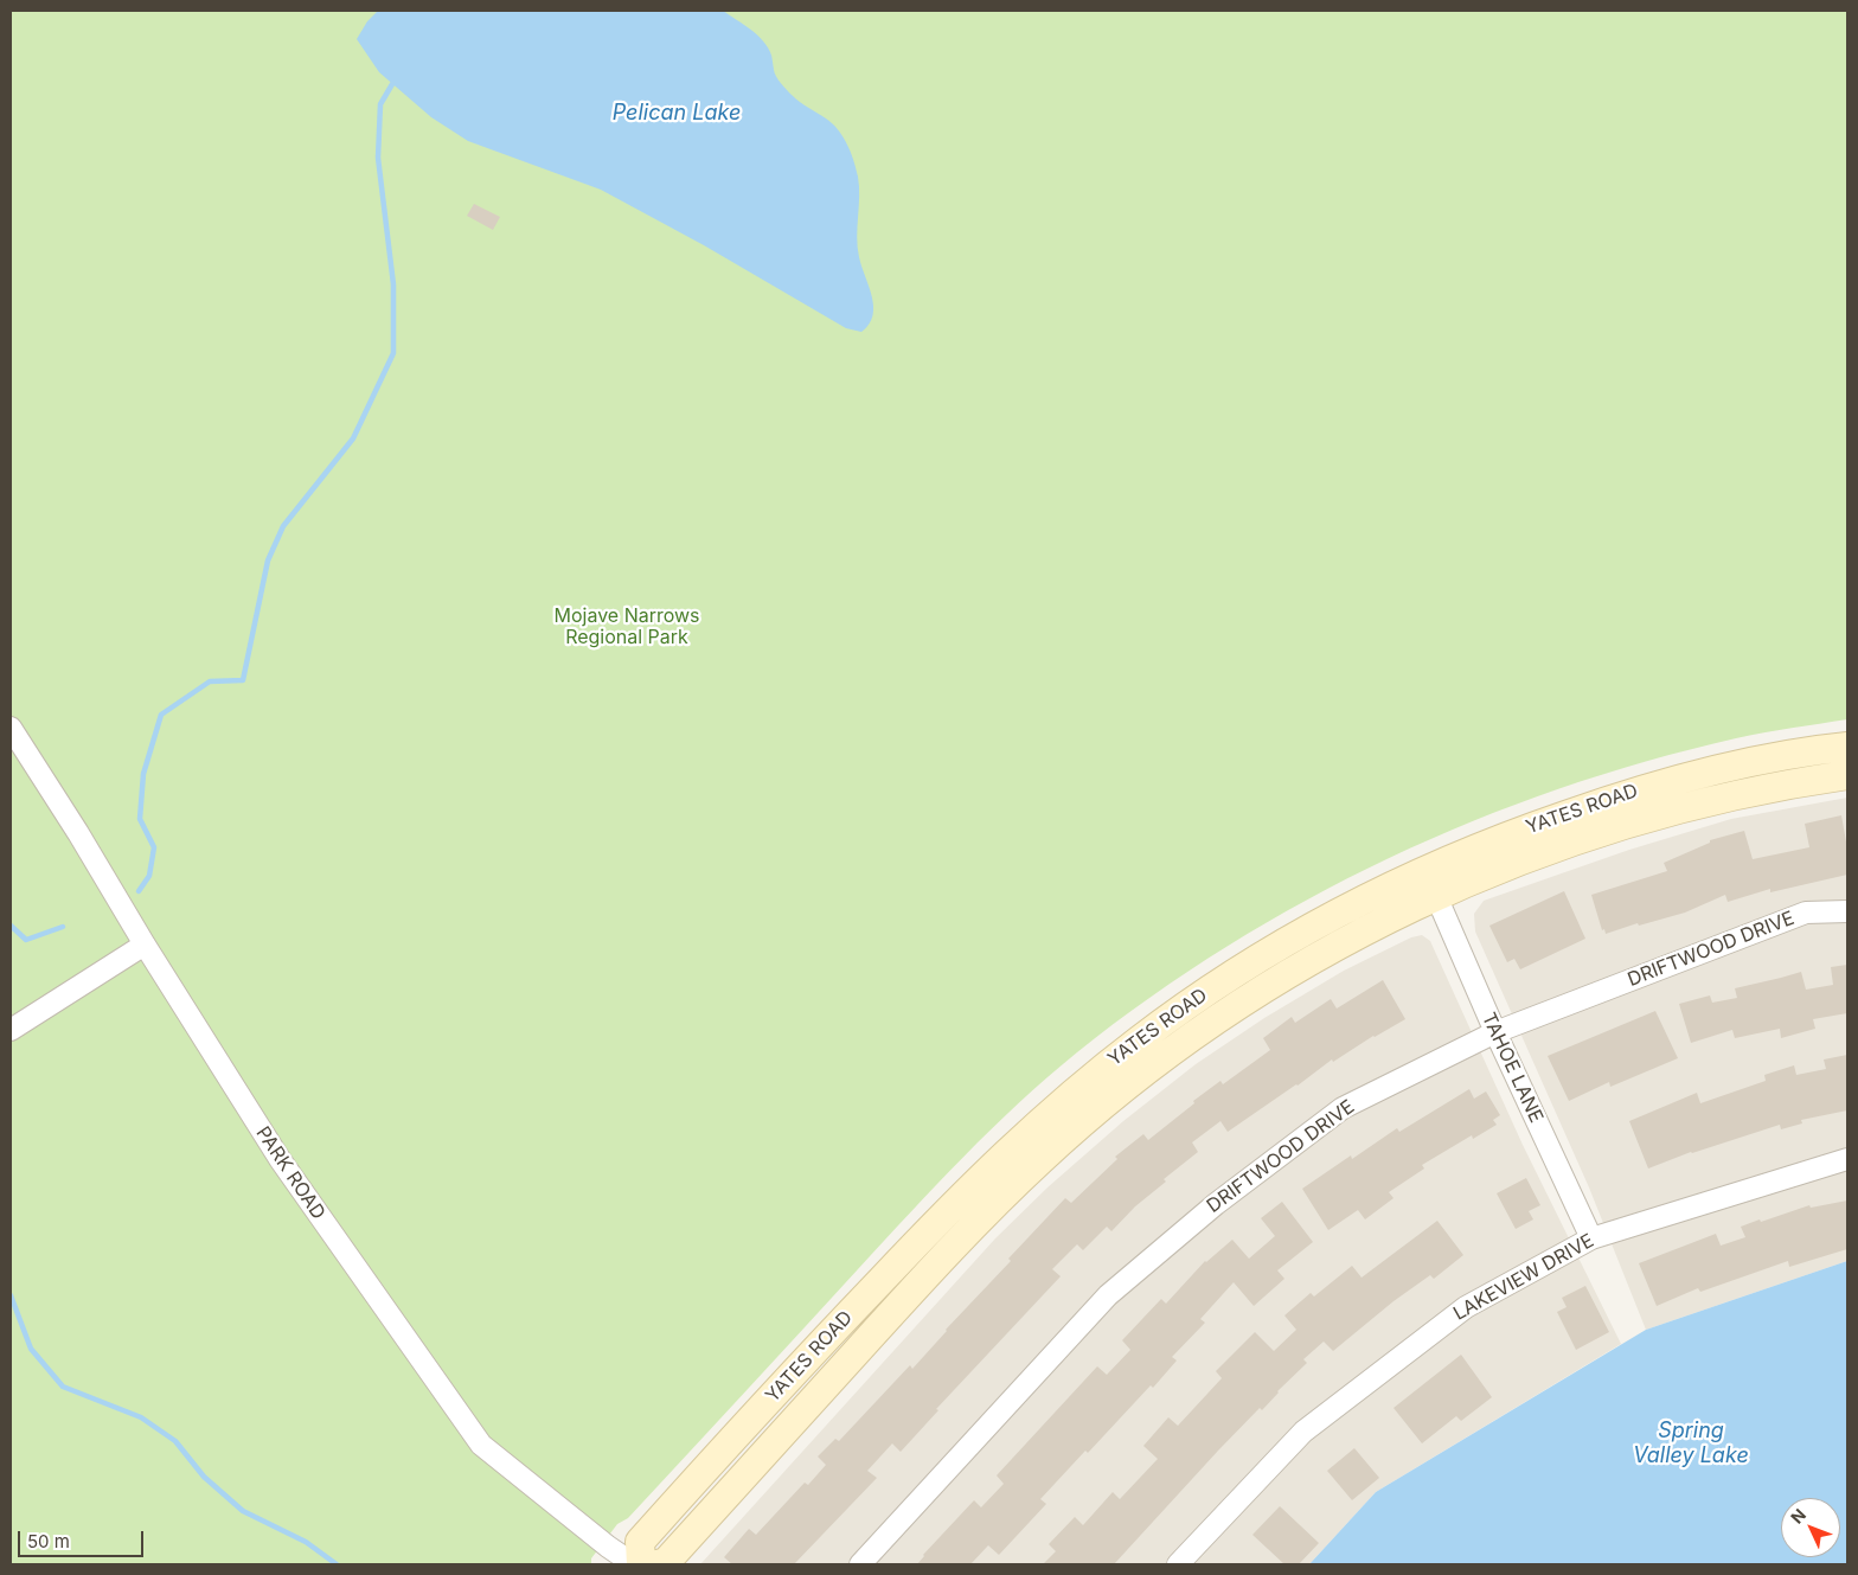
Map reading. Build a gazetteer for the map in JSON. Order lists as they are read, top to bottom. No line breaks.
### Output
{"streets":{"main road":["YATES ROAD"],"street":["DRIFTWOOD DRIVE","TAHOE LANE","PARK ROAD","LAKEVIEW DRIVE"]},"crossings":[["YATES ROAD","TAHOE LANE"],["DRIFTWOOD DRIVE","TAHOE LANE"],["TAHOE LANE","LAKEVIEW DRIVE"]],"water":["Pelican Lake","Spring Valley Lake"],"parks":["Mojave Narrows Regional Park"],"scale_bar":"50 m","north":"top left"}
